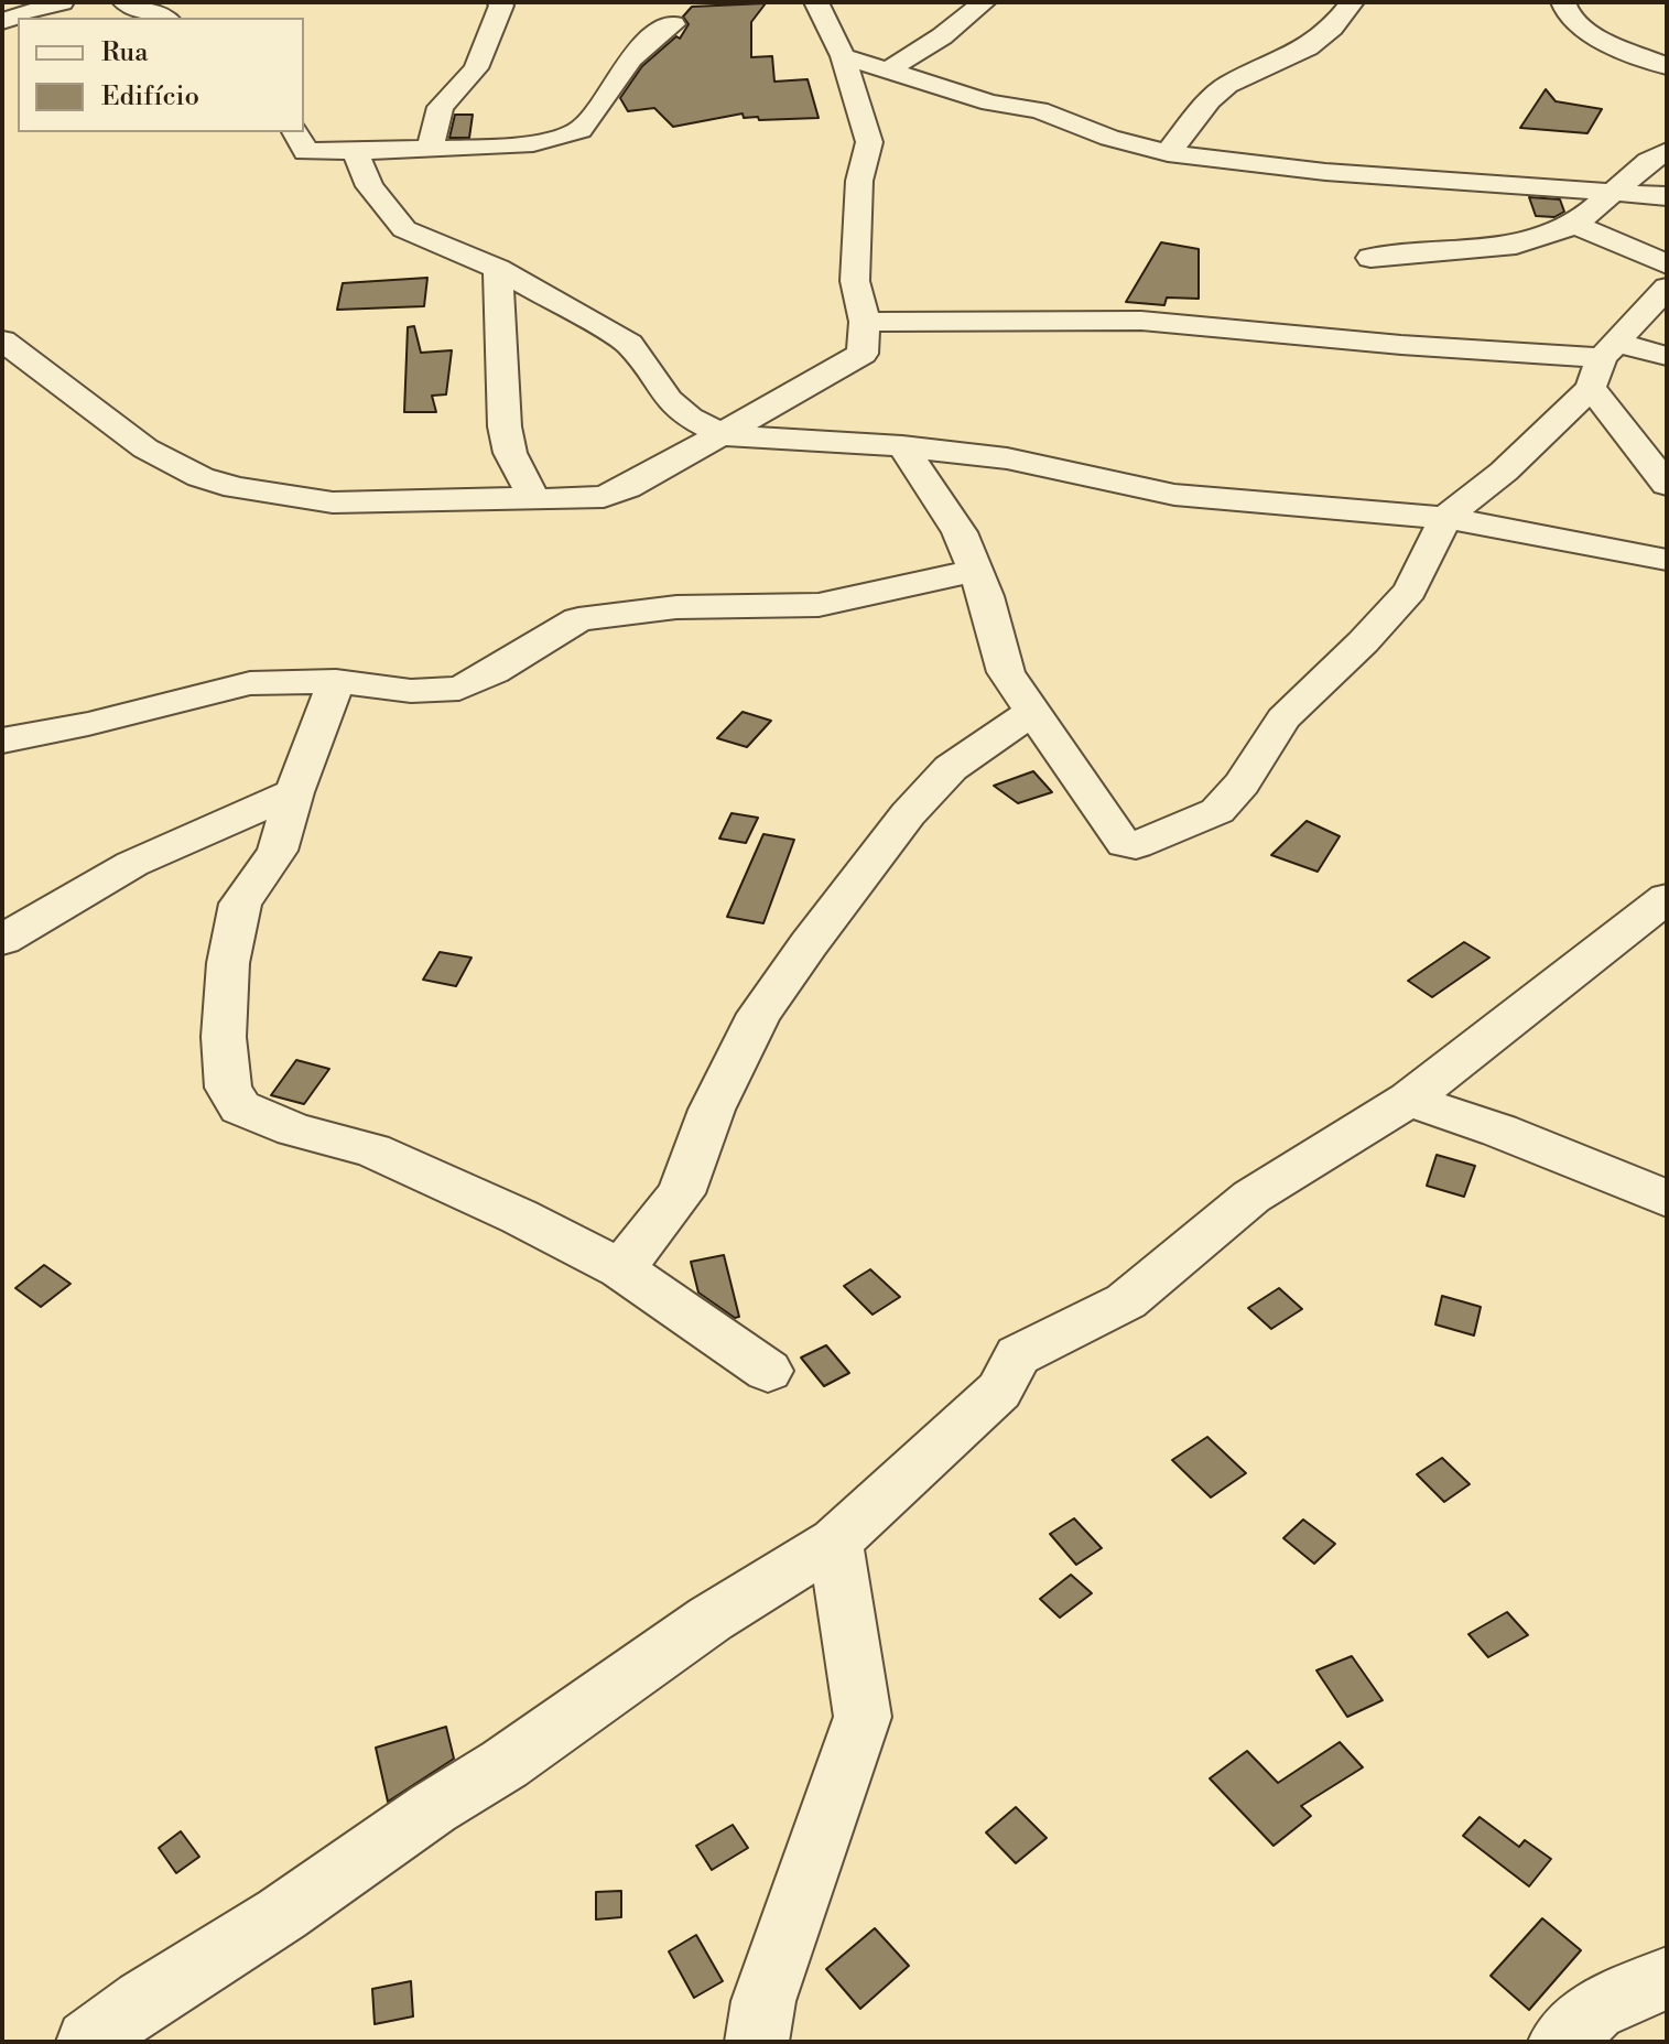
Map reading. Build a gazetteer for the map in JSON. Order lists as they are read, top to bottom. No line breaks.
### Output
{"legend":["Rua","Edifício"]}
